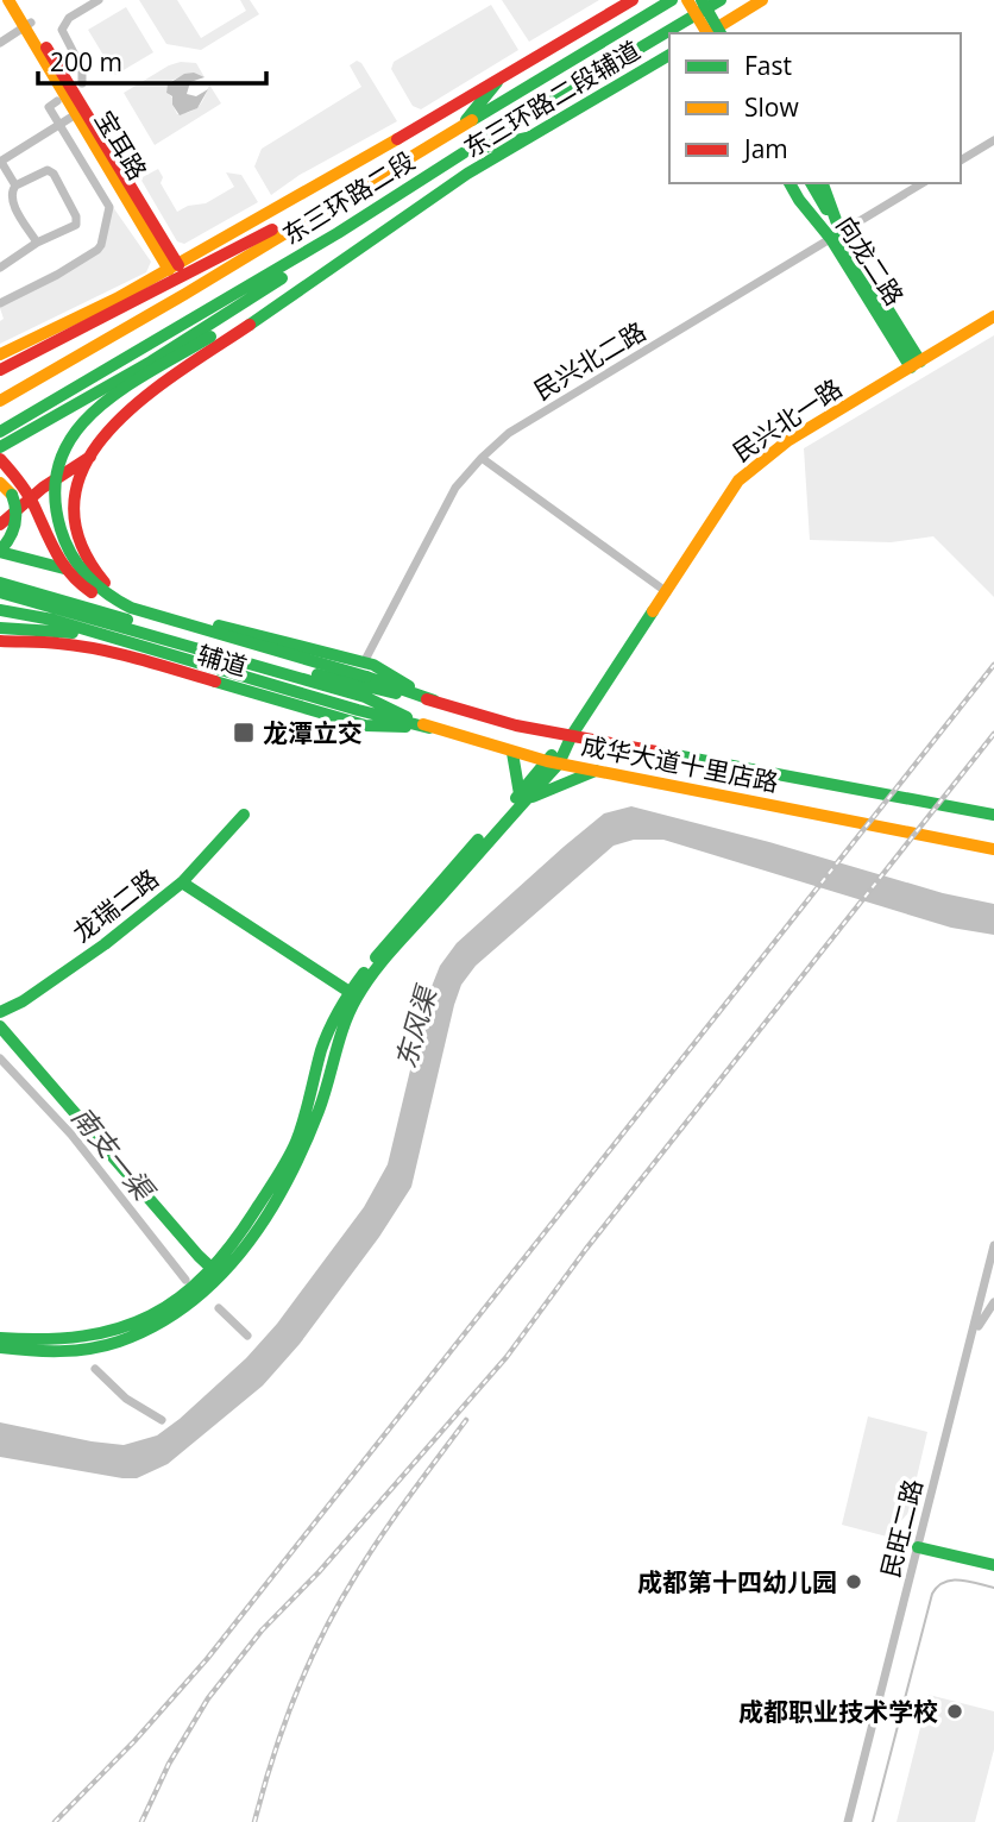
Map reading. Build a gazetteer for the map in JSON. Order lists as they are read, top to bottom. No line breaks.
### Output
{"streets":{"main road":["东三环路二段辅道","宝耳路","东三环路二段","向龙二路","民兴北一路","辅道","成华大道十里店路","龙瑞二路"],"street":["民兴北二路","民旺二路"]},"crossings":[["东三环路二段辅道","宝耳路"],["向龙二路","民兴北二路"],["向龙二路","民兴北一路"],["民兴北二路","成华大道十里店路"],["民兴北一路","成华大道十里店路"],["辅道","成华大道十里店路"]],"water":["东风渠","南支一渠"],"places":{"transit":["龙潭立交"],"other":["成都第十四幼儿园","成都职业技术学校"]},"legend":["Fast","Slow","Jam"],"scale_bar":"200 m"}
